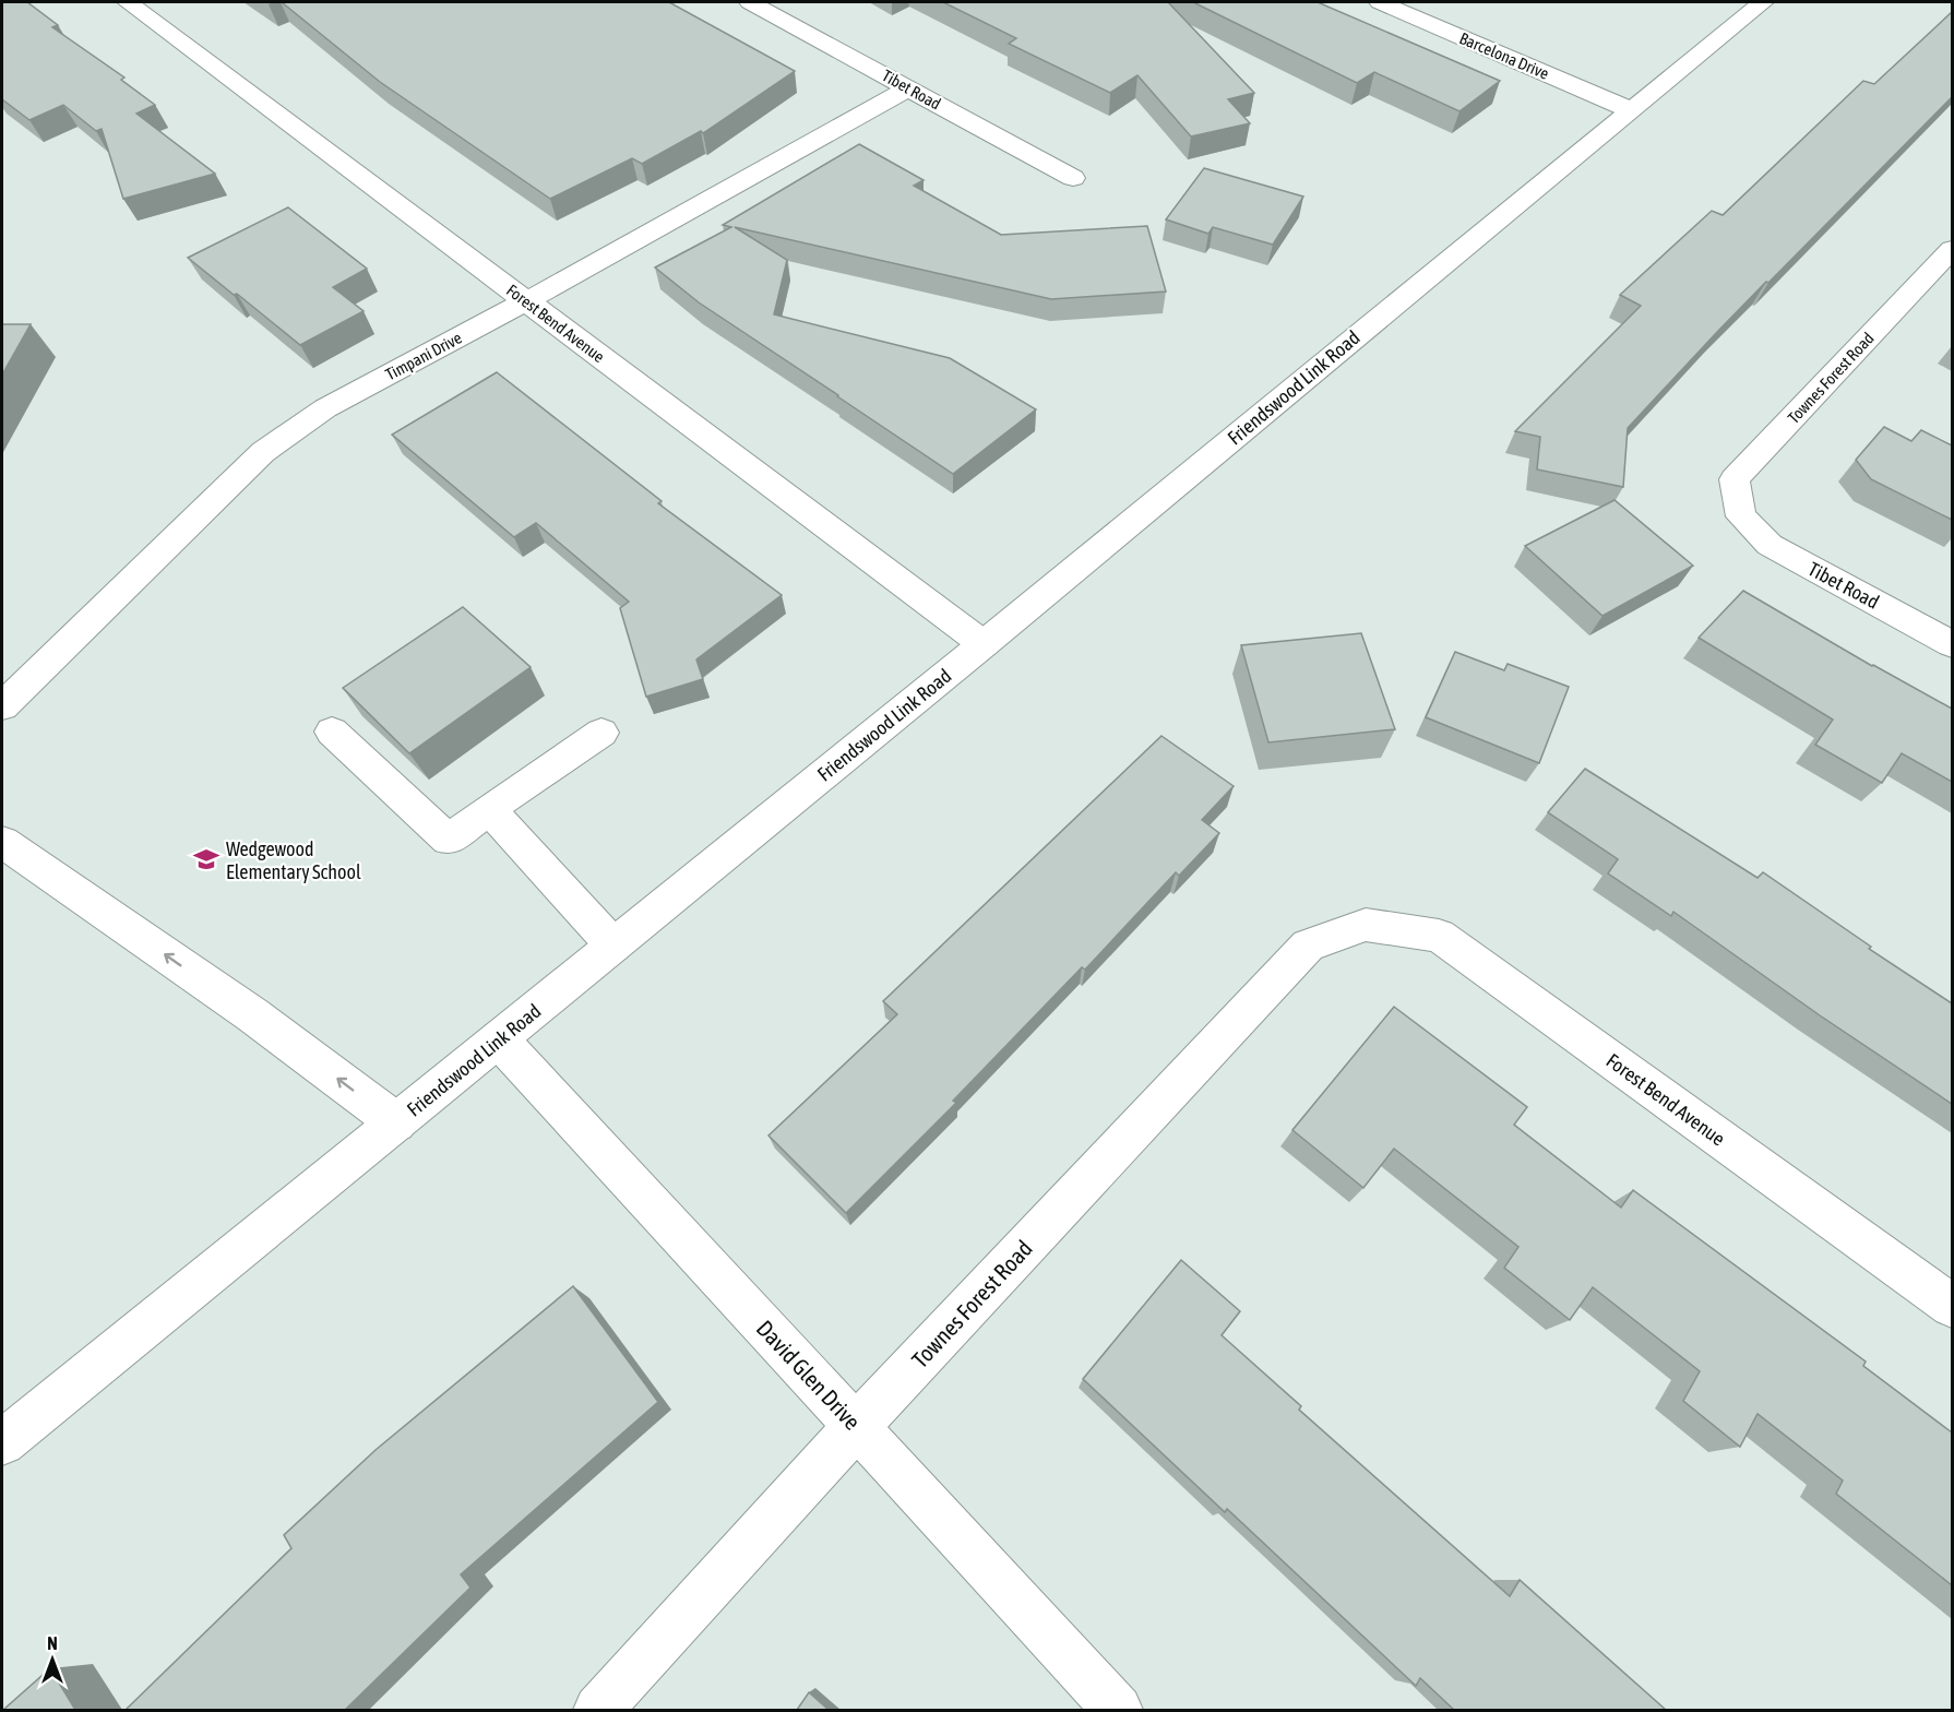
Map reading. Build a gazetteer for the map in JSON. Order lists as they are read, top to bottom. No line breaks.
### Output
{"streets":{"street":["Barcelona Drive","Tibet Road","Forest Bend Avenue","Timpani Drive","Townes Forest Road","Friendswood Link Road","David Glen Drive"]},"crossings":[["Barcelona Drive","Friendswood Link Road"],["Tibet Road","Timpani Drive"],["Tibet Road","Townes Forest Road"],["Forest Bend Avenue","Timpani Drive"],["Forest Bend Avenue","Townes Forest Road"],["Forest Bend Avenue","Friendswood Link Road"],["Townes Forest Road","David Glen Drive"],["Friendswood Link Road","David Glen Drive"]],"places":{"school or university":["Wedgewood Elementary School"]},"north":"top"}
